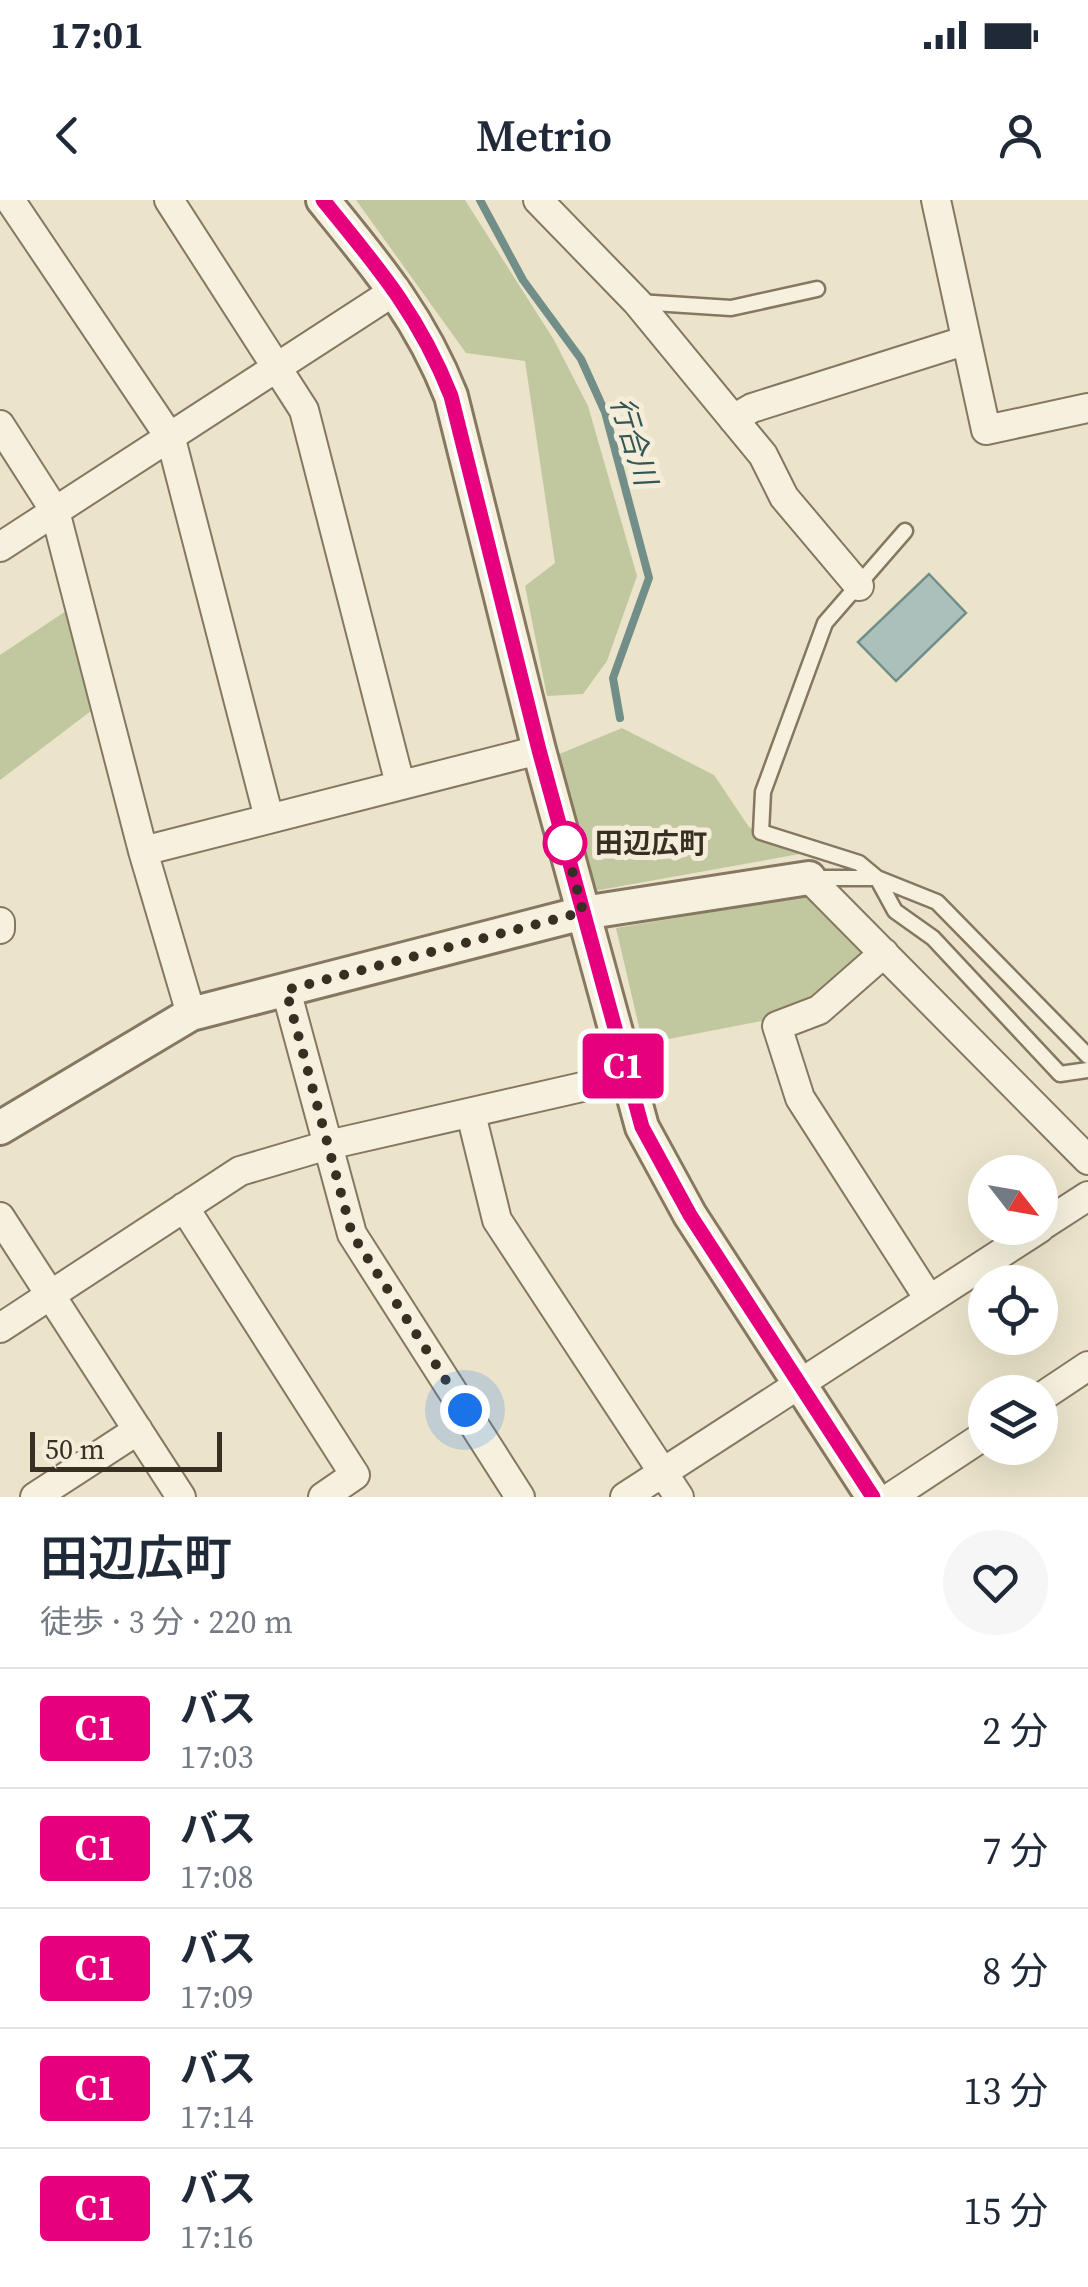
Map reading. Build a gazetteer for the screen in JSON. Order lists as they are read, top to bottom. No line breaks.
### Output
{"water":["行合川"],"places":["田辺広町"],"lines":["bus line C1"],"scale_bar":"50 m","north":"bottom right","page":{"status":"17:01","header":"Metrio","on_map":"C1","scale":"50 m","heading":["田辺広町","徒歩 · 3 分 · 220 m"],"list":[{"mark":"C1","name":"バス","note":"17:03","value":"2 分"},{"mark":"C1","name":"バス","note":"17:08","value":"7 分"},{"mark":"C1","name":"バス","note":"17:09","value":"8 分"},{"mark":"C1","name":"バス","note":"17:14","value":"13 分"},{"mark":"C1","name":"バス","note":"17:16","value":"15 分"}]}}
